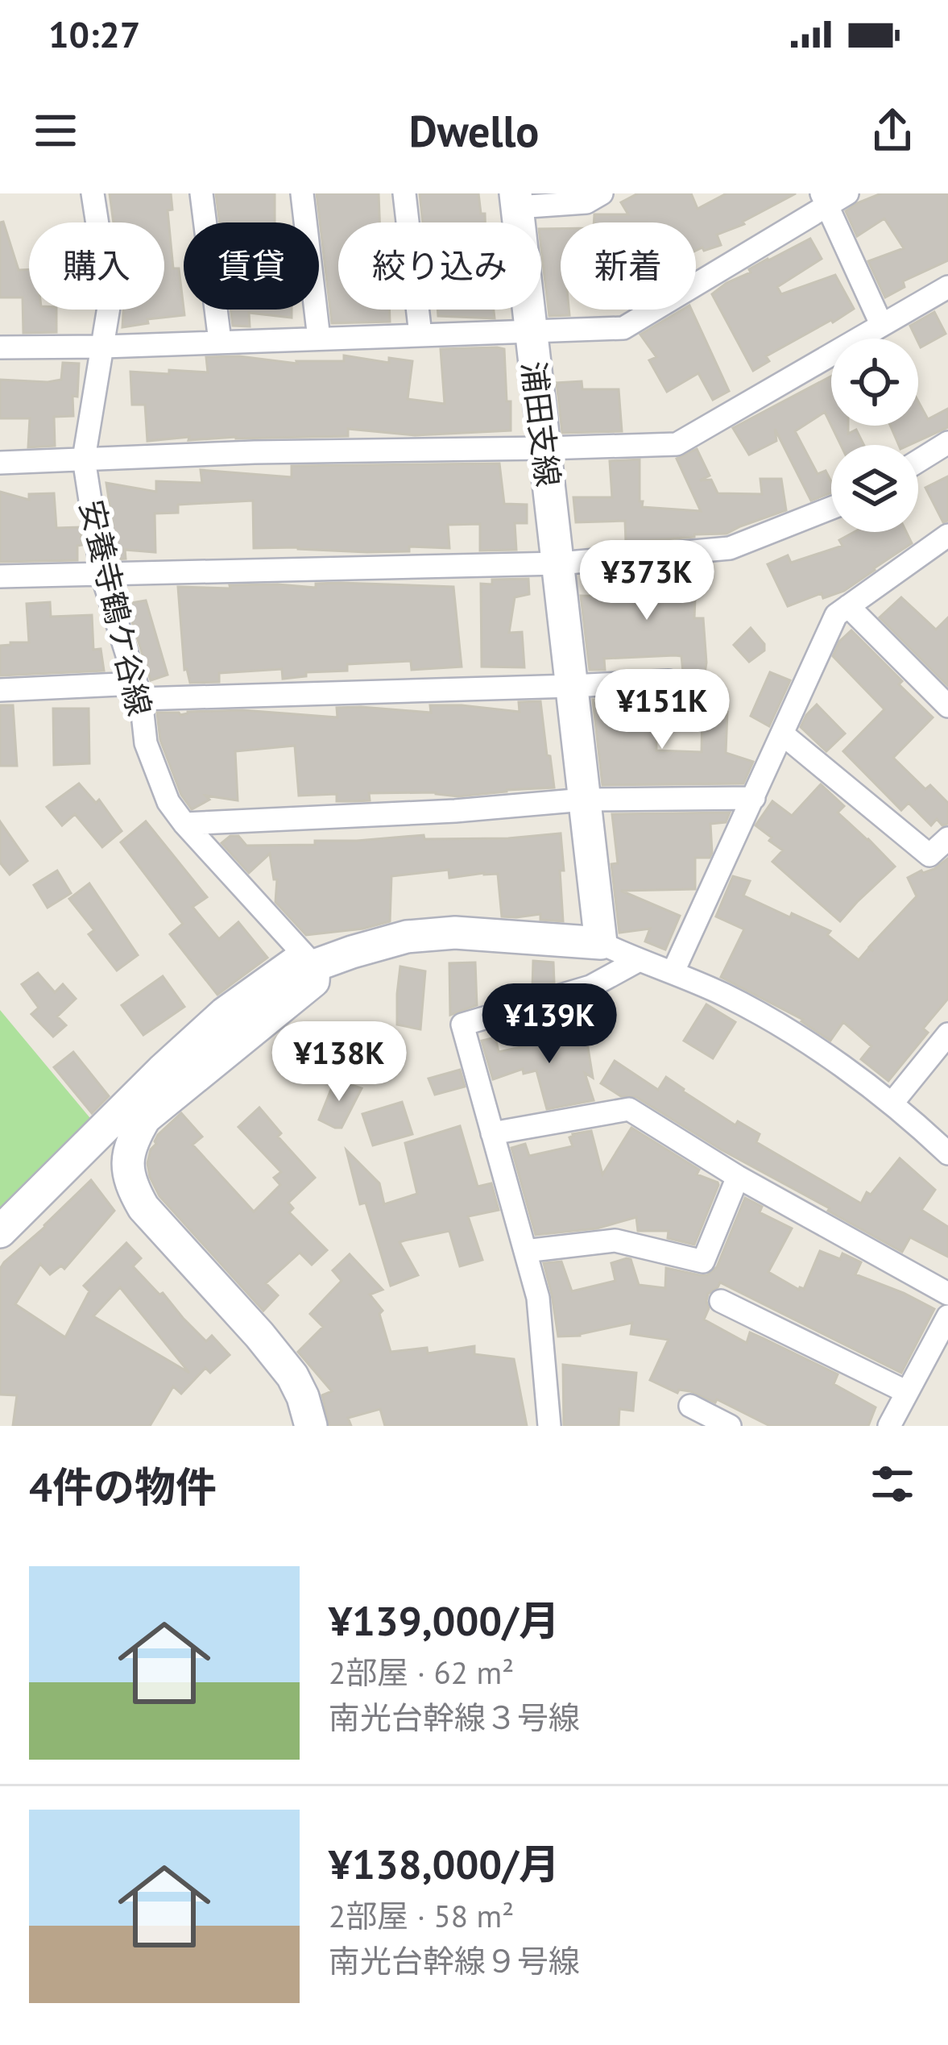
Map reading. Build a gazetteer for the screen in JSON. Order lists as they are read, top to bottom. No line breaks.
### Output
{"streets":{"street":["浦田支線","安養寺鶴ケ谷線"]},"page":{"status":"10:27","header":"Dwello","chip":["購入","賃貸","絞り込み","新着"],"price":["¥373K","¥151K","¥139K","¥138K"],"heading":"4件の物件","list":[{"name":"¥139,000/月","note":"2部屋 · 62 m² · 南光台幹線３号線"},{"name":"¥138,000/月","note":"2部屋 · 58 m² · 南光台幹線９号線"}]}}
